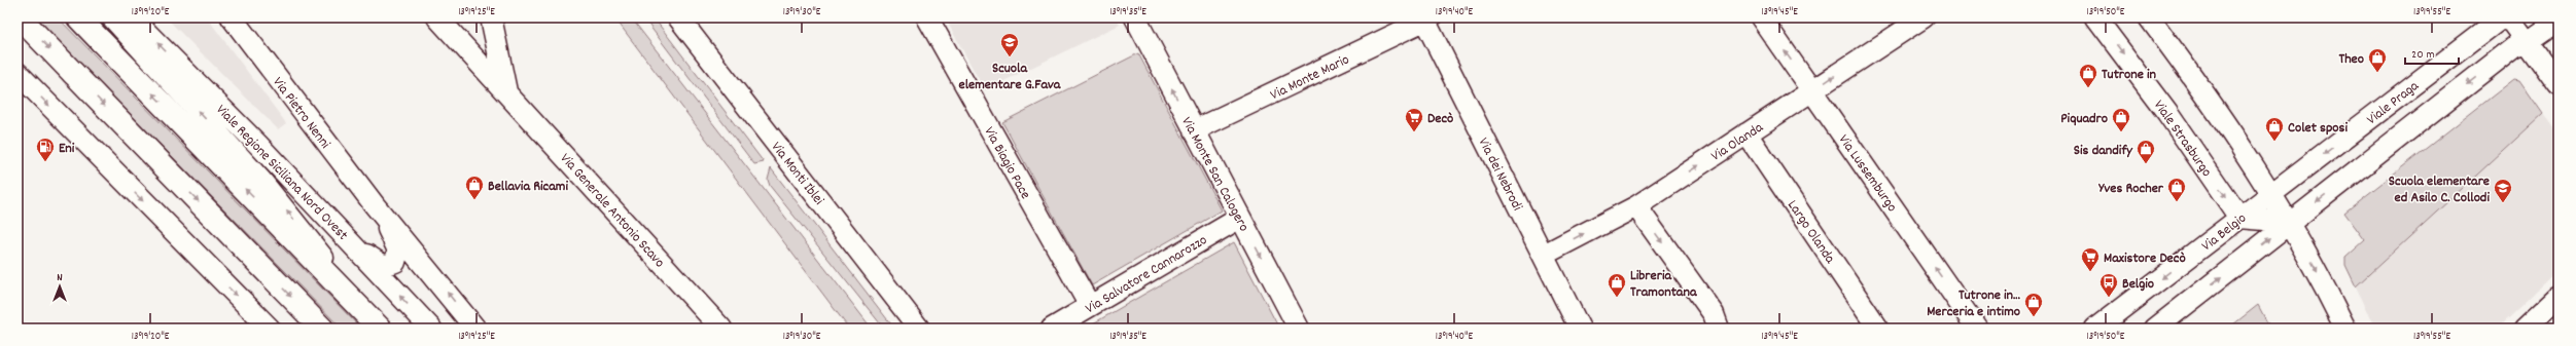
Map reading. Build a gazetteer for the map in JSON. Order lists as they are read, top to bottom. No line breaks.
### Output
{"streets":{"street":["Via Monte Mario","Viale Praga","Via Pietro Nenni","Viale Strasburgo","Via Olanda","Via Biagio Pace","Viale Regione Siciliana Nord Ovest","Via Monti Iblei","Via Lussemburgo","Via Monte San Calogero","Via dei Nebrodi","Via Generale Antonio Scavo","Largo Olanda","Via Belgio","Via Salvatore Cannarozzo"]},"crossings":[["Via Monte Mario","Via Monte San Calogero"],["Via Monte Mario","Via dei Nebrodi"],["Viale Praga","Via Belgio"],["Via Pietro Nenni","Viale Regione Siciliana Nord Ovest"],["Viale Strasburgo","Via Belgio"],["Via Olanda","Via Lussemburgo"],["Via Olanda","Via dei Nebrodi"],["Via Olanda","Largo Olanda"],["Via Biagio Pace","Via Salvatore Cannarozzo"],["Via Monte San Calogero","Via Salvatore Cannarozzo"]],"one_way":["Via Olanda","Via Lussemburgo"],"places":{"school or university":["Scuola elementare G.Fava","Scuola elementare ed Asilo C. Collodi"],"shop":["Theo","Tutrone in","Piquadro","Colet sposi","Sis dandify","Bellavia Ricami","Yves Rocher","Libreria Tramontana","Tutrone in... Merceria e intimo"],"supermarket":["Decò","Maxistore Decò"],"fuel station":["Eni"],"bus stop":["Belgio"]},"scale_bar":"20 m","north":"top","coordinates":["13°19'20\"E","13°19'25\"E","13°19'30\"E","13°19'35\"E","13°19'40\"E","13°19'45\"E","13°19'50\"E","13°19'55\"E"]}
